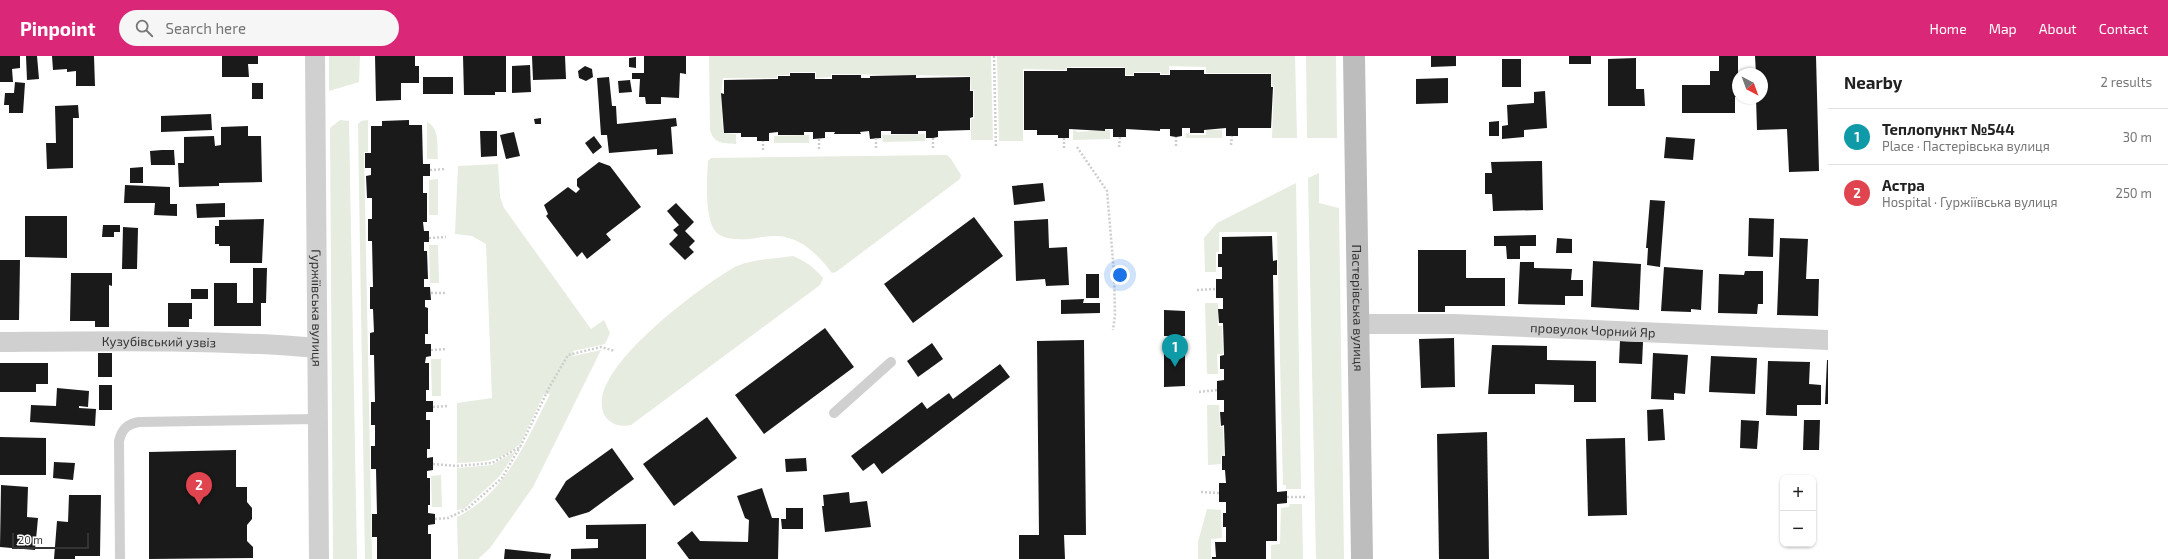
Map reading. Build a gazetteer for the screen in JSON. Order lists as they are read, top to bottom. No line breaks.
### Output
{"streets":{"main road":["Пастерівська вулиця"],"street":["Гуржіївська вулиця","провулок Чорний Яр","Кузубівський узвіз"]},"crossings":[["Пастерівська вулиця","провулок Чорний Яр"],["Гуржіївська вулиця","Кузубівський узвіз"]],"scale_bar":"20 m","north":"bottom right","page":{"header":"Pinpoint","search":"Search here","nav":["Home","Map","About","Contact"],"heading":["Nearby","2 results"],"list":[{"mark":"1","name":"Теплопункт №544","note":"Place · Пастерівська вулиця","value":"30 m"},{"mark":"2","name":"Астра","note":"Hospital · Гуржіївська вулиця","value":"250 m"}],"pins":["1","2"],"map_buttons":["+","−"],"scale":"20 m"}}
